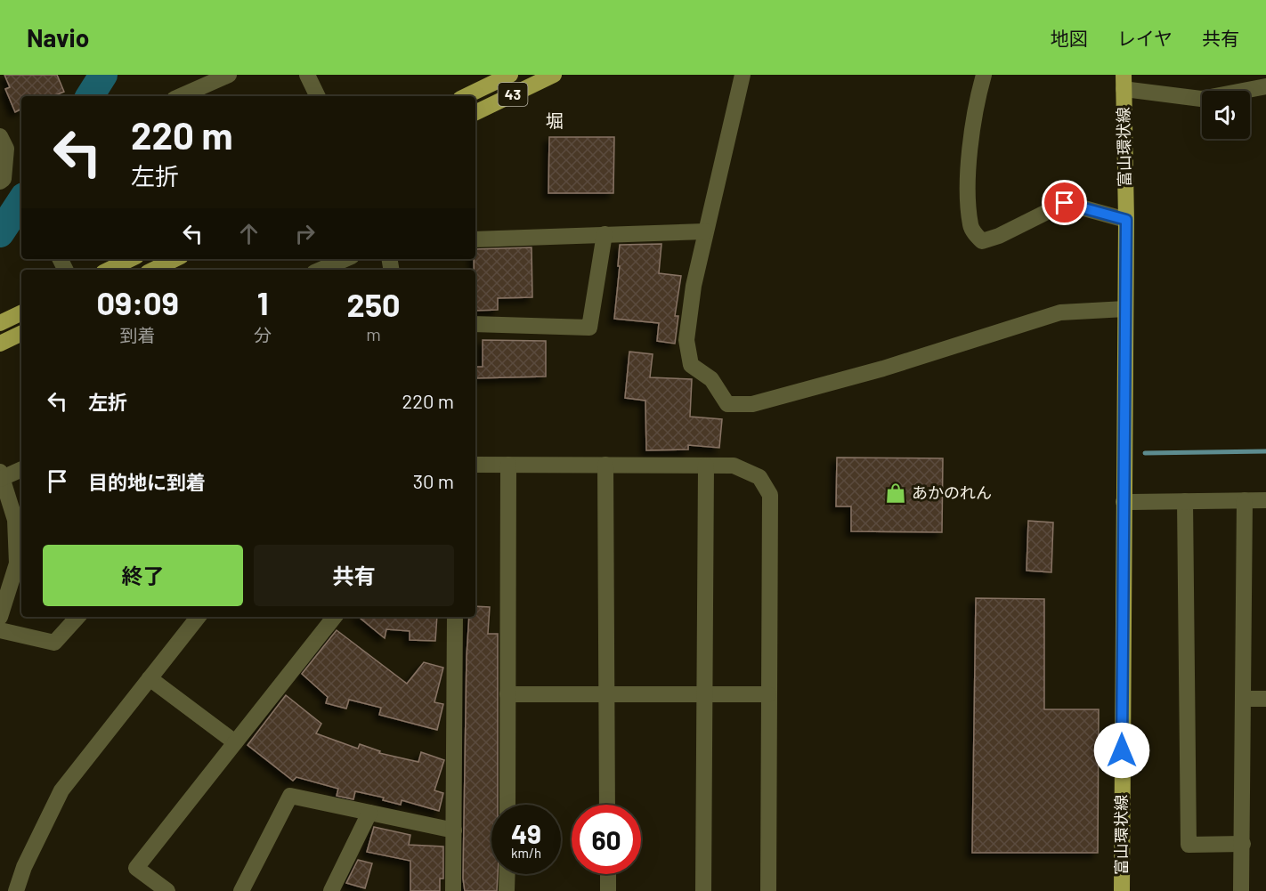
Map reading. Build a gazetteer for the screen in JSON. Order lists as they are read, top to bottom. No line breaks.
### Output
{"streets":{"main road":["43","富山環状線"]},"districts":["堀"],"places":{"shop":["あかのれん"]},"page":{"header":"Navio","nav":["地図","レイヤ","共有"],"turn":["220 m","左折"],"eta":["09:09","到着","1","分","250","m"],"list":[{"name":"左折","value":"220 m"},{"name":"目的地に到着","value":"30 m"}],"buttons":["終了","共有"],"speed":"49 km/h","limit":"60"}}
